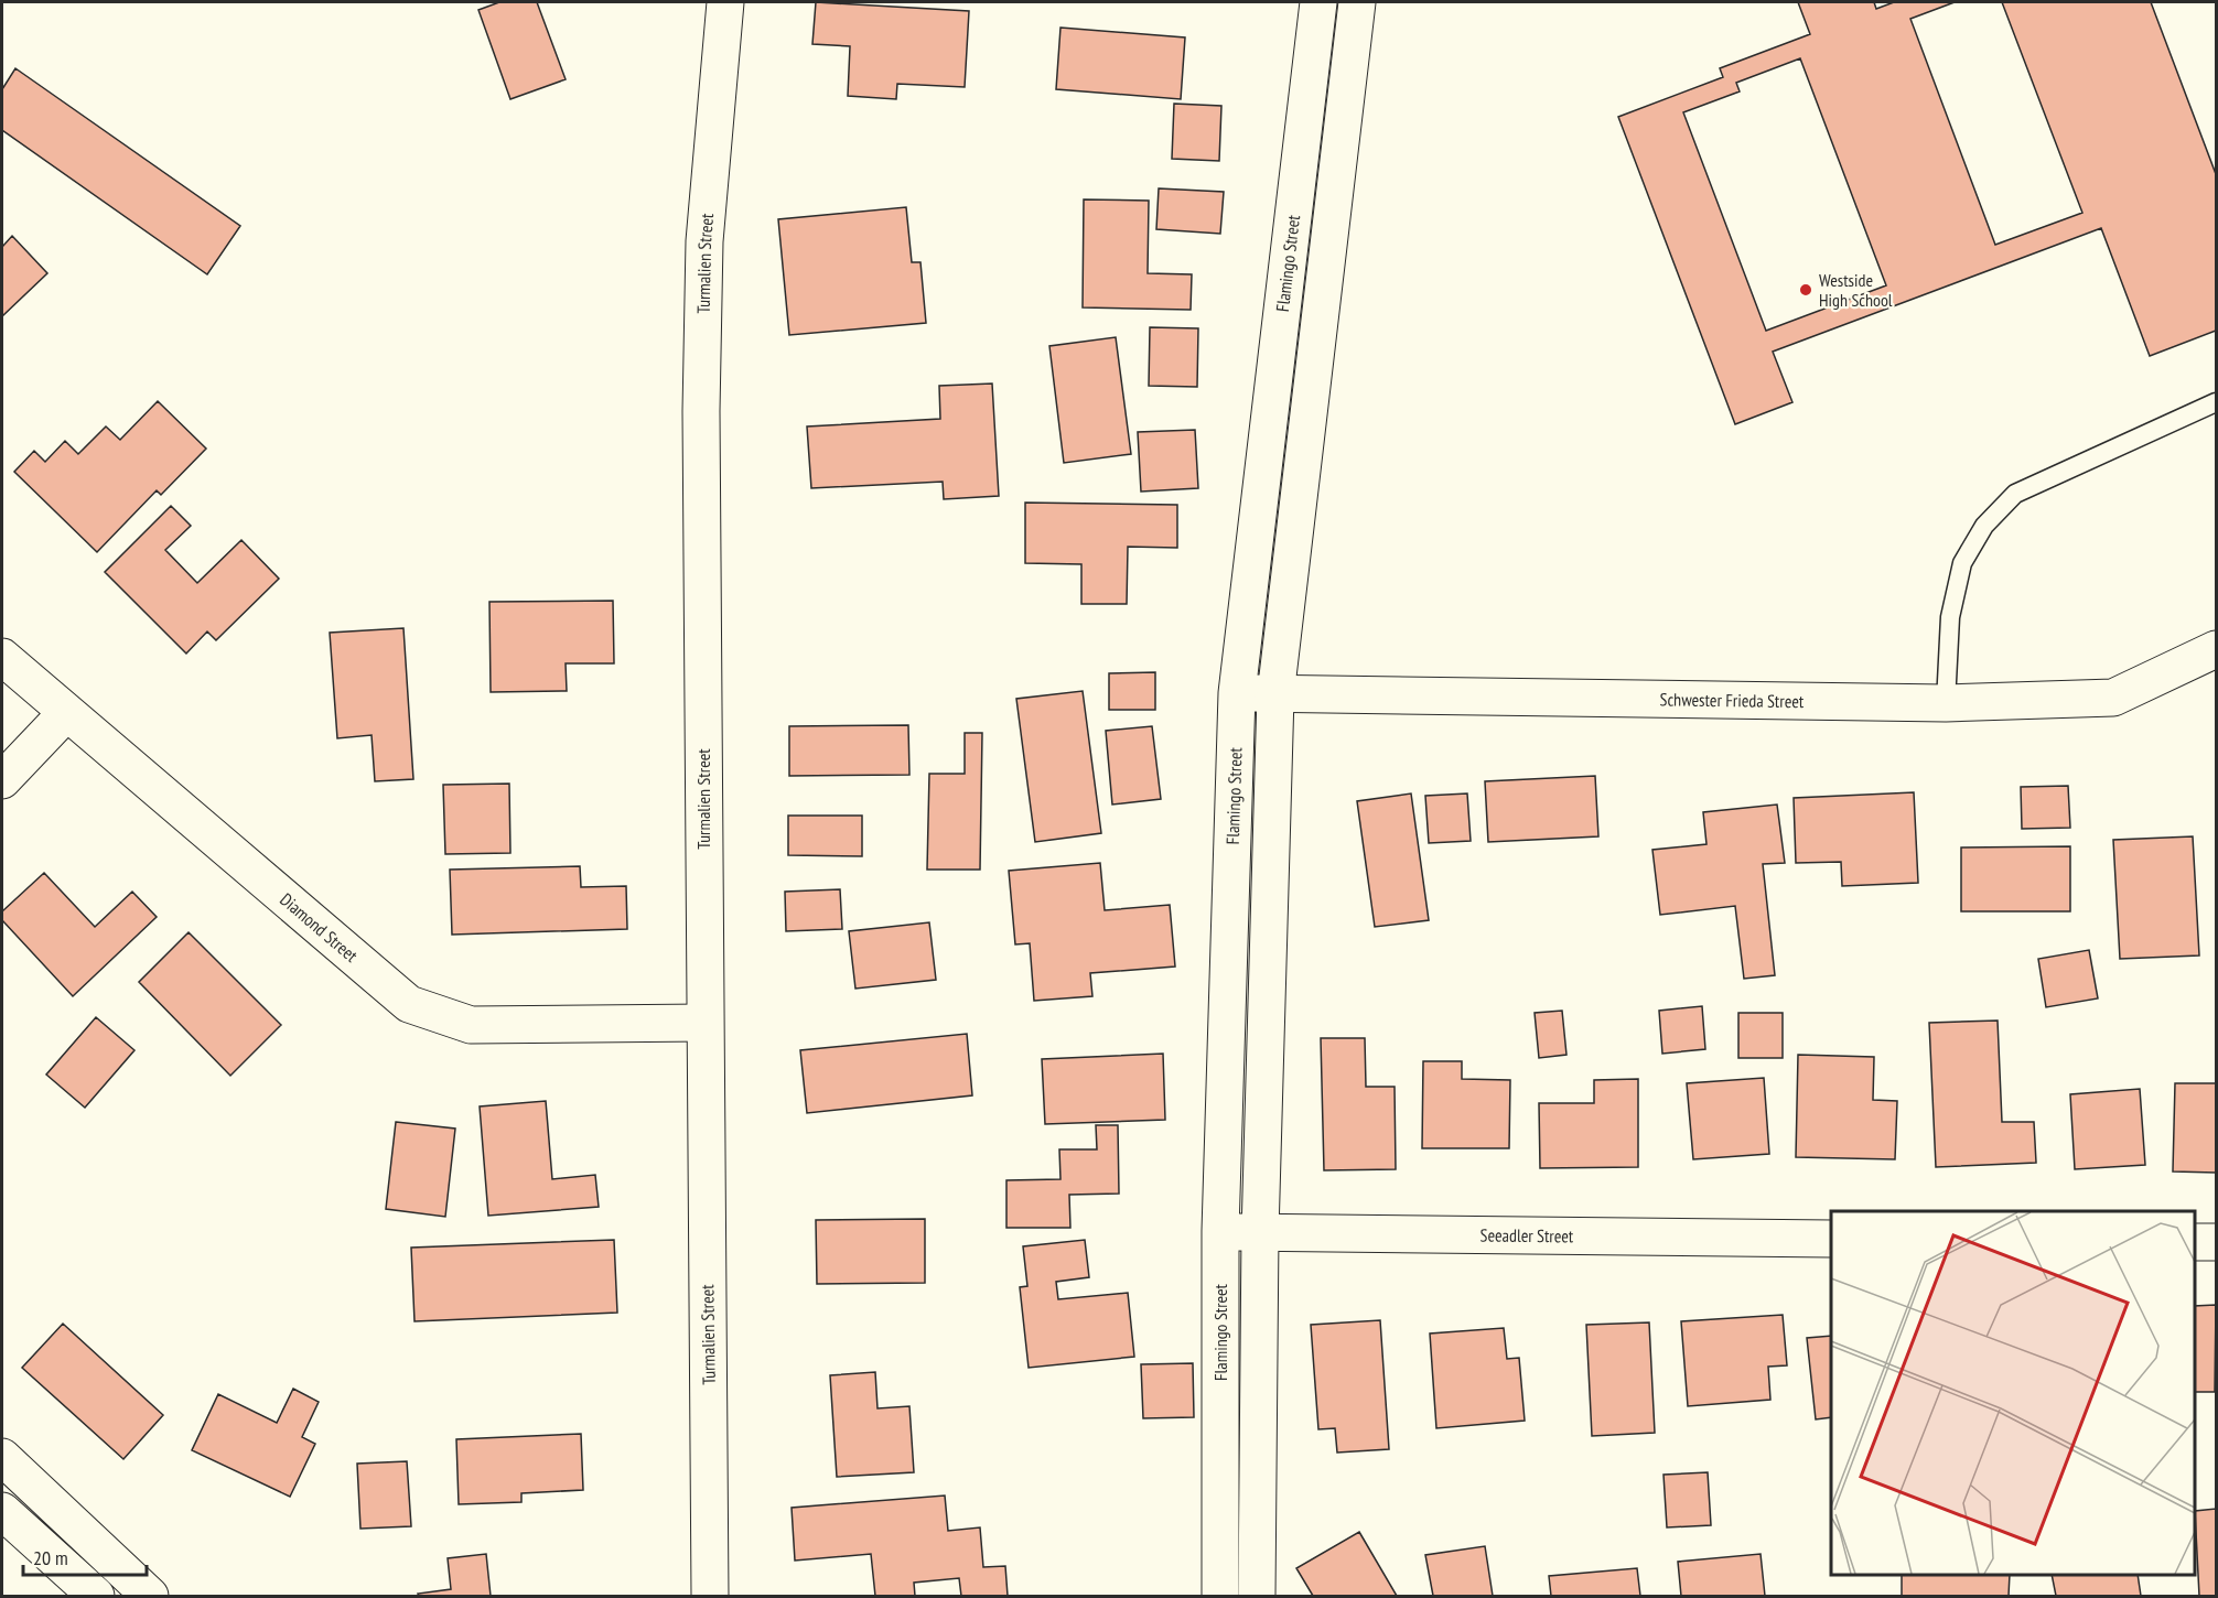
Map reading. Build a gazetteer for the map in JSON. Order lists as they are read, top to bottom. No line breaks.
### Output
{"streets":{"street":["Turmalien Street","Flamingo Street","Schwester Frieda Street","Diamond Street","Seeadler Street"]},"crossings":[["Turmalien Street","Diamond Street"],["Flamingo Street","Schwester Frieda Street"],["Flamingo Street","Seeadler Street"]],"places":["Westside High School"],"scale_bar":"20 m"}
